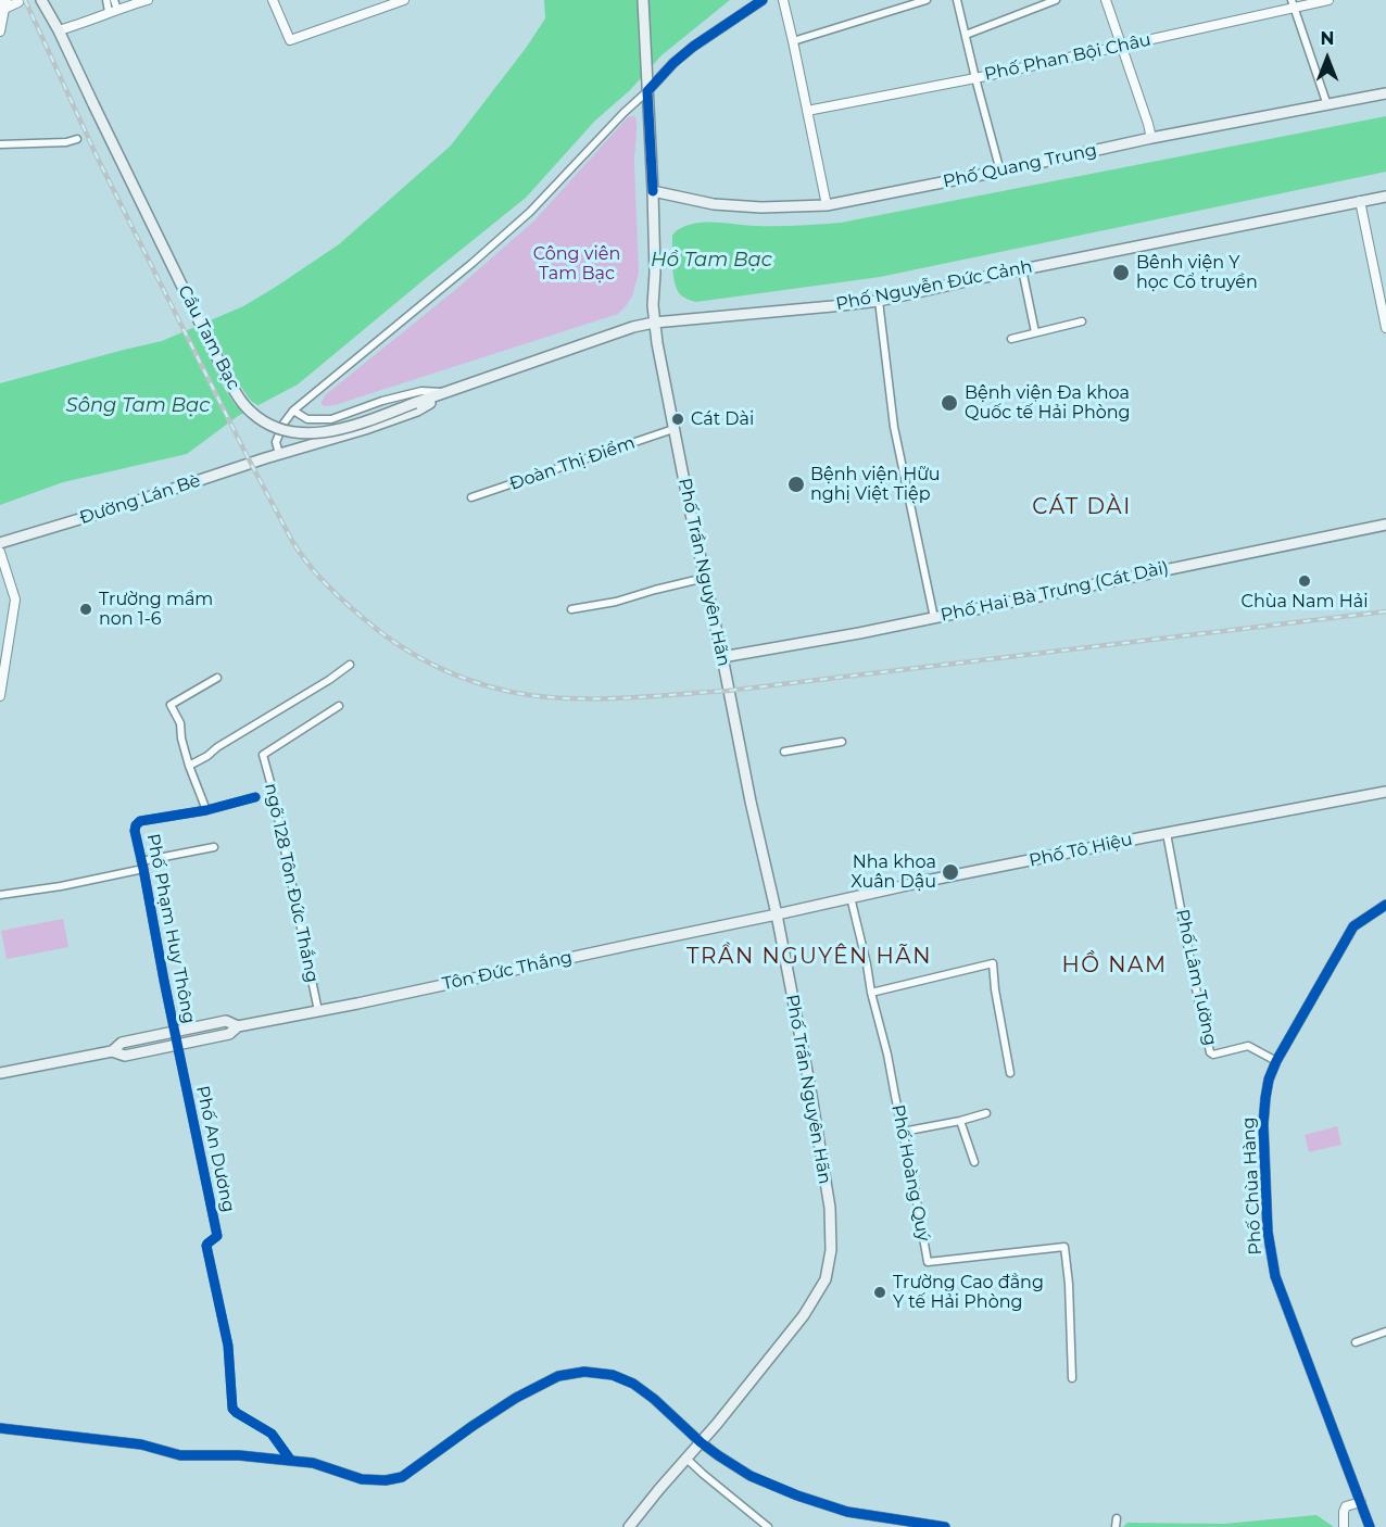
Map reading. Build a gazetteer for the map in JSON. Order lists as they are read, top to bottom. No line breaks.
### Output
{"streets":{"main road":["Phố Quang Trung","Phố Nguyễn Đức Cảnh","Cầu Tam Bạc","Đường Lán Bè","Phố Trần Nguyên Hãn","Phố Hai Bà Trưng (Cát Dài)","Phố Tô Hiệu","Tôn Đức Thắng"],"street":["Phố Phan Bội Châu","Đoàn Thị Điểm","ngõ 128 Tôn Đức Thắng","Phố Phạm Huy Thông","Phố Lâm Tường","Phố An Dương","Phố Hoàng Quý","Phố Chùa Hàng"]},"crossings":[["Phố Quang Trung","Phố Trần Nguyên Hãn"],["Phố Nguyễn Đức Cảnh","Cầu Tam Bạc"],["Phố Nguyễn Đức Cảnh","Đường Lán Bè"],["Phố Nguyễn Đức Cảnh","Phố Trần Nguyên Hãn"],["Đoàn Thị Điểm","Phố Trần Nguyên Hãn"],["Phố Trần Nguyên Hãn","Phố Hai Bà Trưng (Cát Dài)"],["Phố Trần Nguyên Hãn","Phố Tô Hiệu"],["Phố Trần Nguyên Hãn","Tôn Đức Thắng"],["Phố Tô Hiệu","Tôn Đức Thắng"],["Phố Tô Hiệu","Phố Lâm Tường"],["Phố Tô Hiệu","Phố Hoàng Quý"],["ngõ 128 Tôn Đức Thắng","Tôn Đức Thắng"],["Phố Phạm Huy Thông","Tôn Đức Thắng"],["Phố Phạm Huy Thông","Phố An Dương"],["Tôn Đức Thắng","Phố An Dương"],["Phố Lâm Tường","Phố Chùa Hàng"]],"districts":["CÁT DÀI","TRẦN NGUYÊN HÃN","HỒ NAM"],"water":["Hồ Tam Bạc","Sông Tam Bạc"],"parks":["Công viên Tam Bạc"],"places":["Bênh viện Y học Cổ truyền","Bệnh viện Đa khoa Quốc tế Hải Phòng","Cát Dài","Bệnh viện Hữu nghị Việt Tiệp","Chùa Nam Hải","Trường mầm non 1-6","Nha khoa Xuân Dậu","Trường Cao đẳng Y tế Hải Phòng"],"north":"top"}
